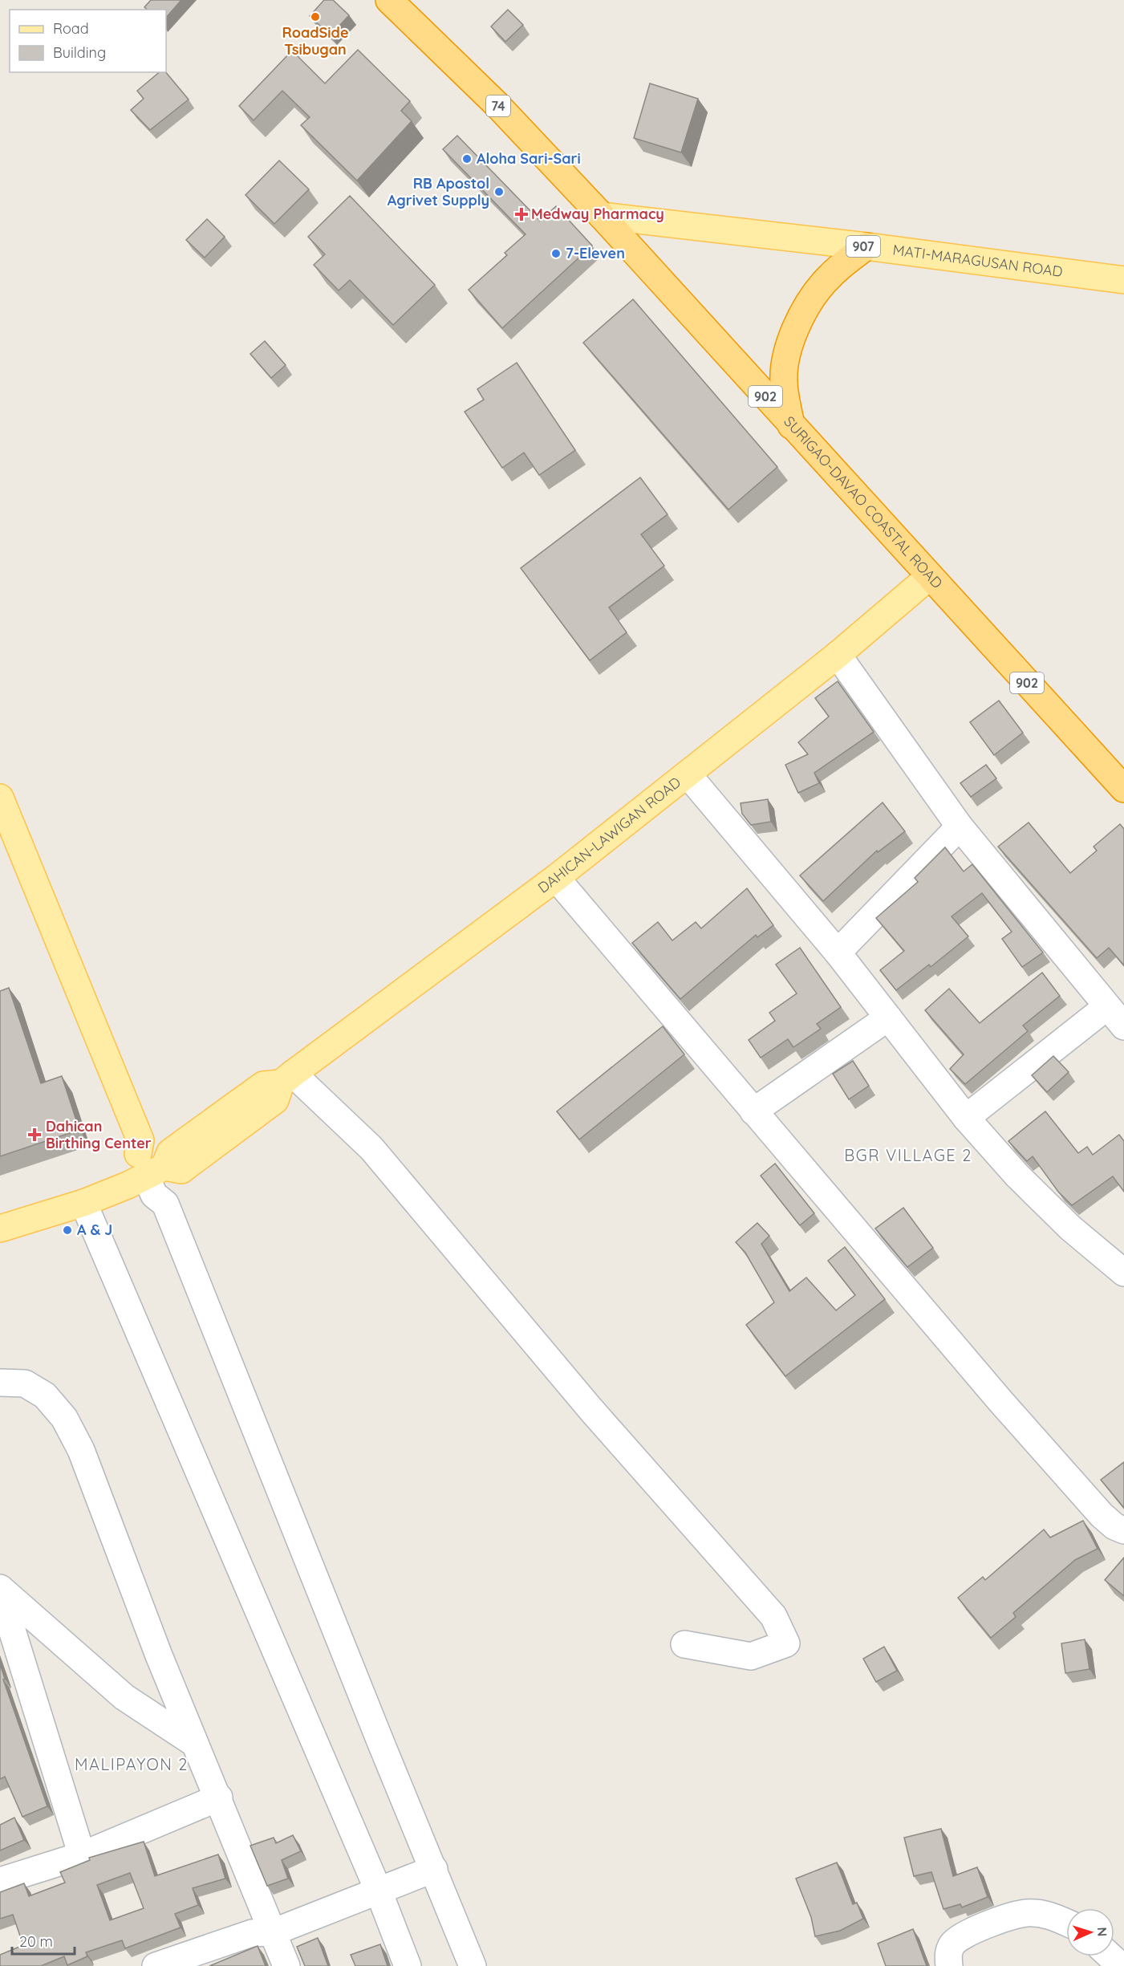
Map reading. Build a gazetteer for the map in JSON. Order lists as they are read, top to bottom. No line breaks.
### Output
{"streets":{"highway":["74","902","SURIGAO-DAVAO COASTAL ROAD"],"main road":["907","MATI-MARAGUSAN ROAD","DAHICAN-LAWIGAN ROAD"]},"crossings":[["74","MATI-MARAGUSAN ROAD"],["74","SURIGAO-DAVAO COASTAL ROAD"],["MATI-MARAGUSAN ROAD","SURIGAO-DAVAO COASTAL ROAD"],["SURIGAO-DAVAO COASTAL ROAD","DAHICAN-LAWIGAN ROAD"]],"districts":["BGR VILLAGE 2","MALIPAYON 2"],"places":{"other":["RoadSide Tsibugan","Aloha Sari-Sari","RB Apostol Agrivet Supply","7-Eleven","A & J"],"health":["Medway Pharmacy","Dahican Birthing Center"]},"legend":["Road","Building"],"scale_bar":"20 m","north":"right"}
